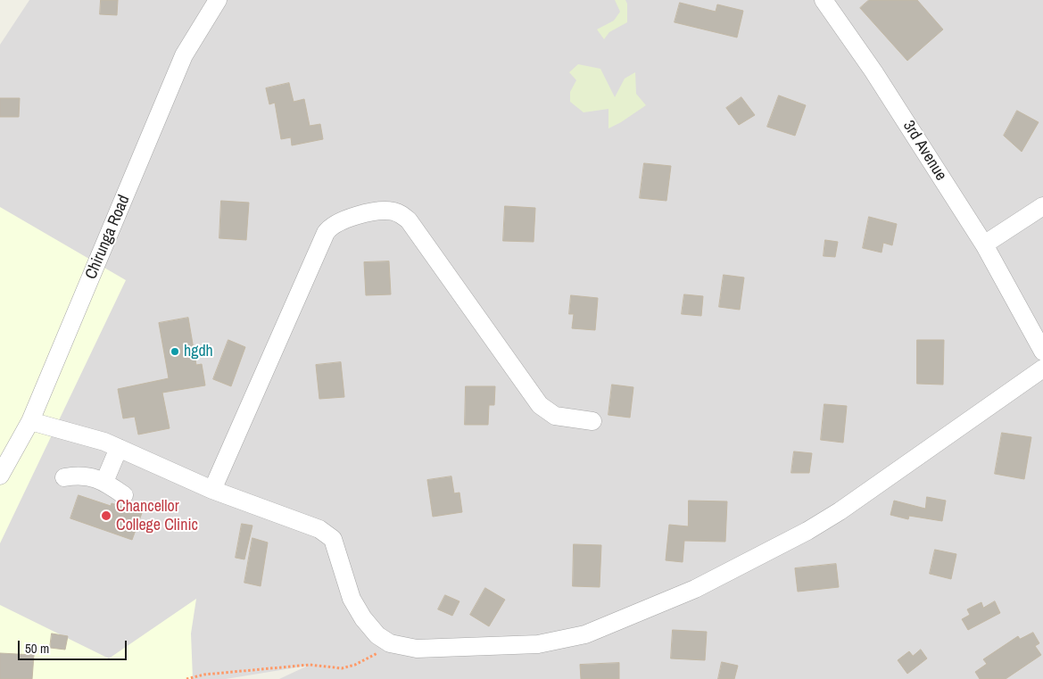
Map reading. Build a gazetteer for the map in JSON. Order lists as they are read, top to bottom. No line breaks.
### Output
{"streets":{"street":["3rd Avenue","Chirunga Road"]},"places":["hgdh","Chancellor College Clinic"],"scale_bar":"50 m"}
